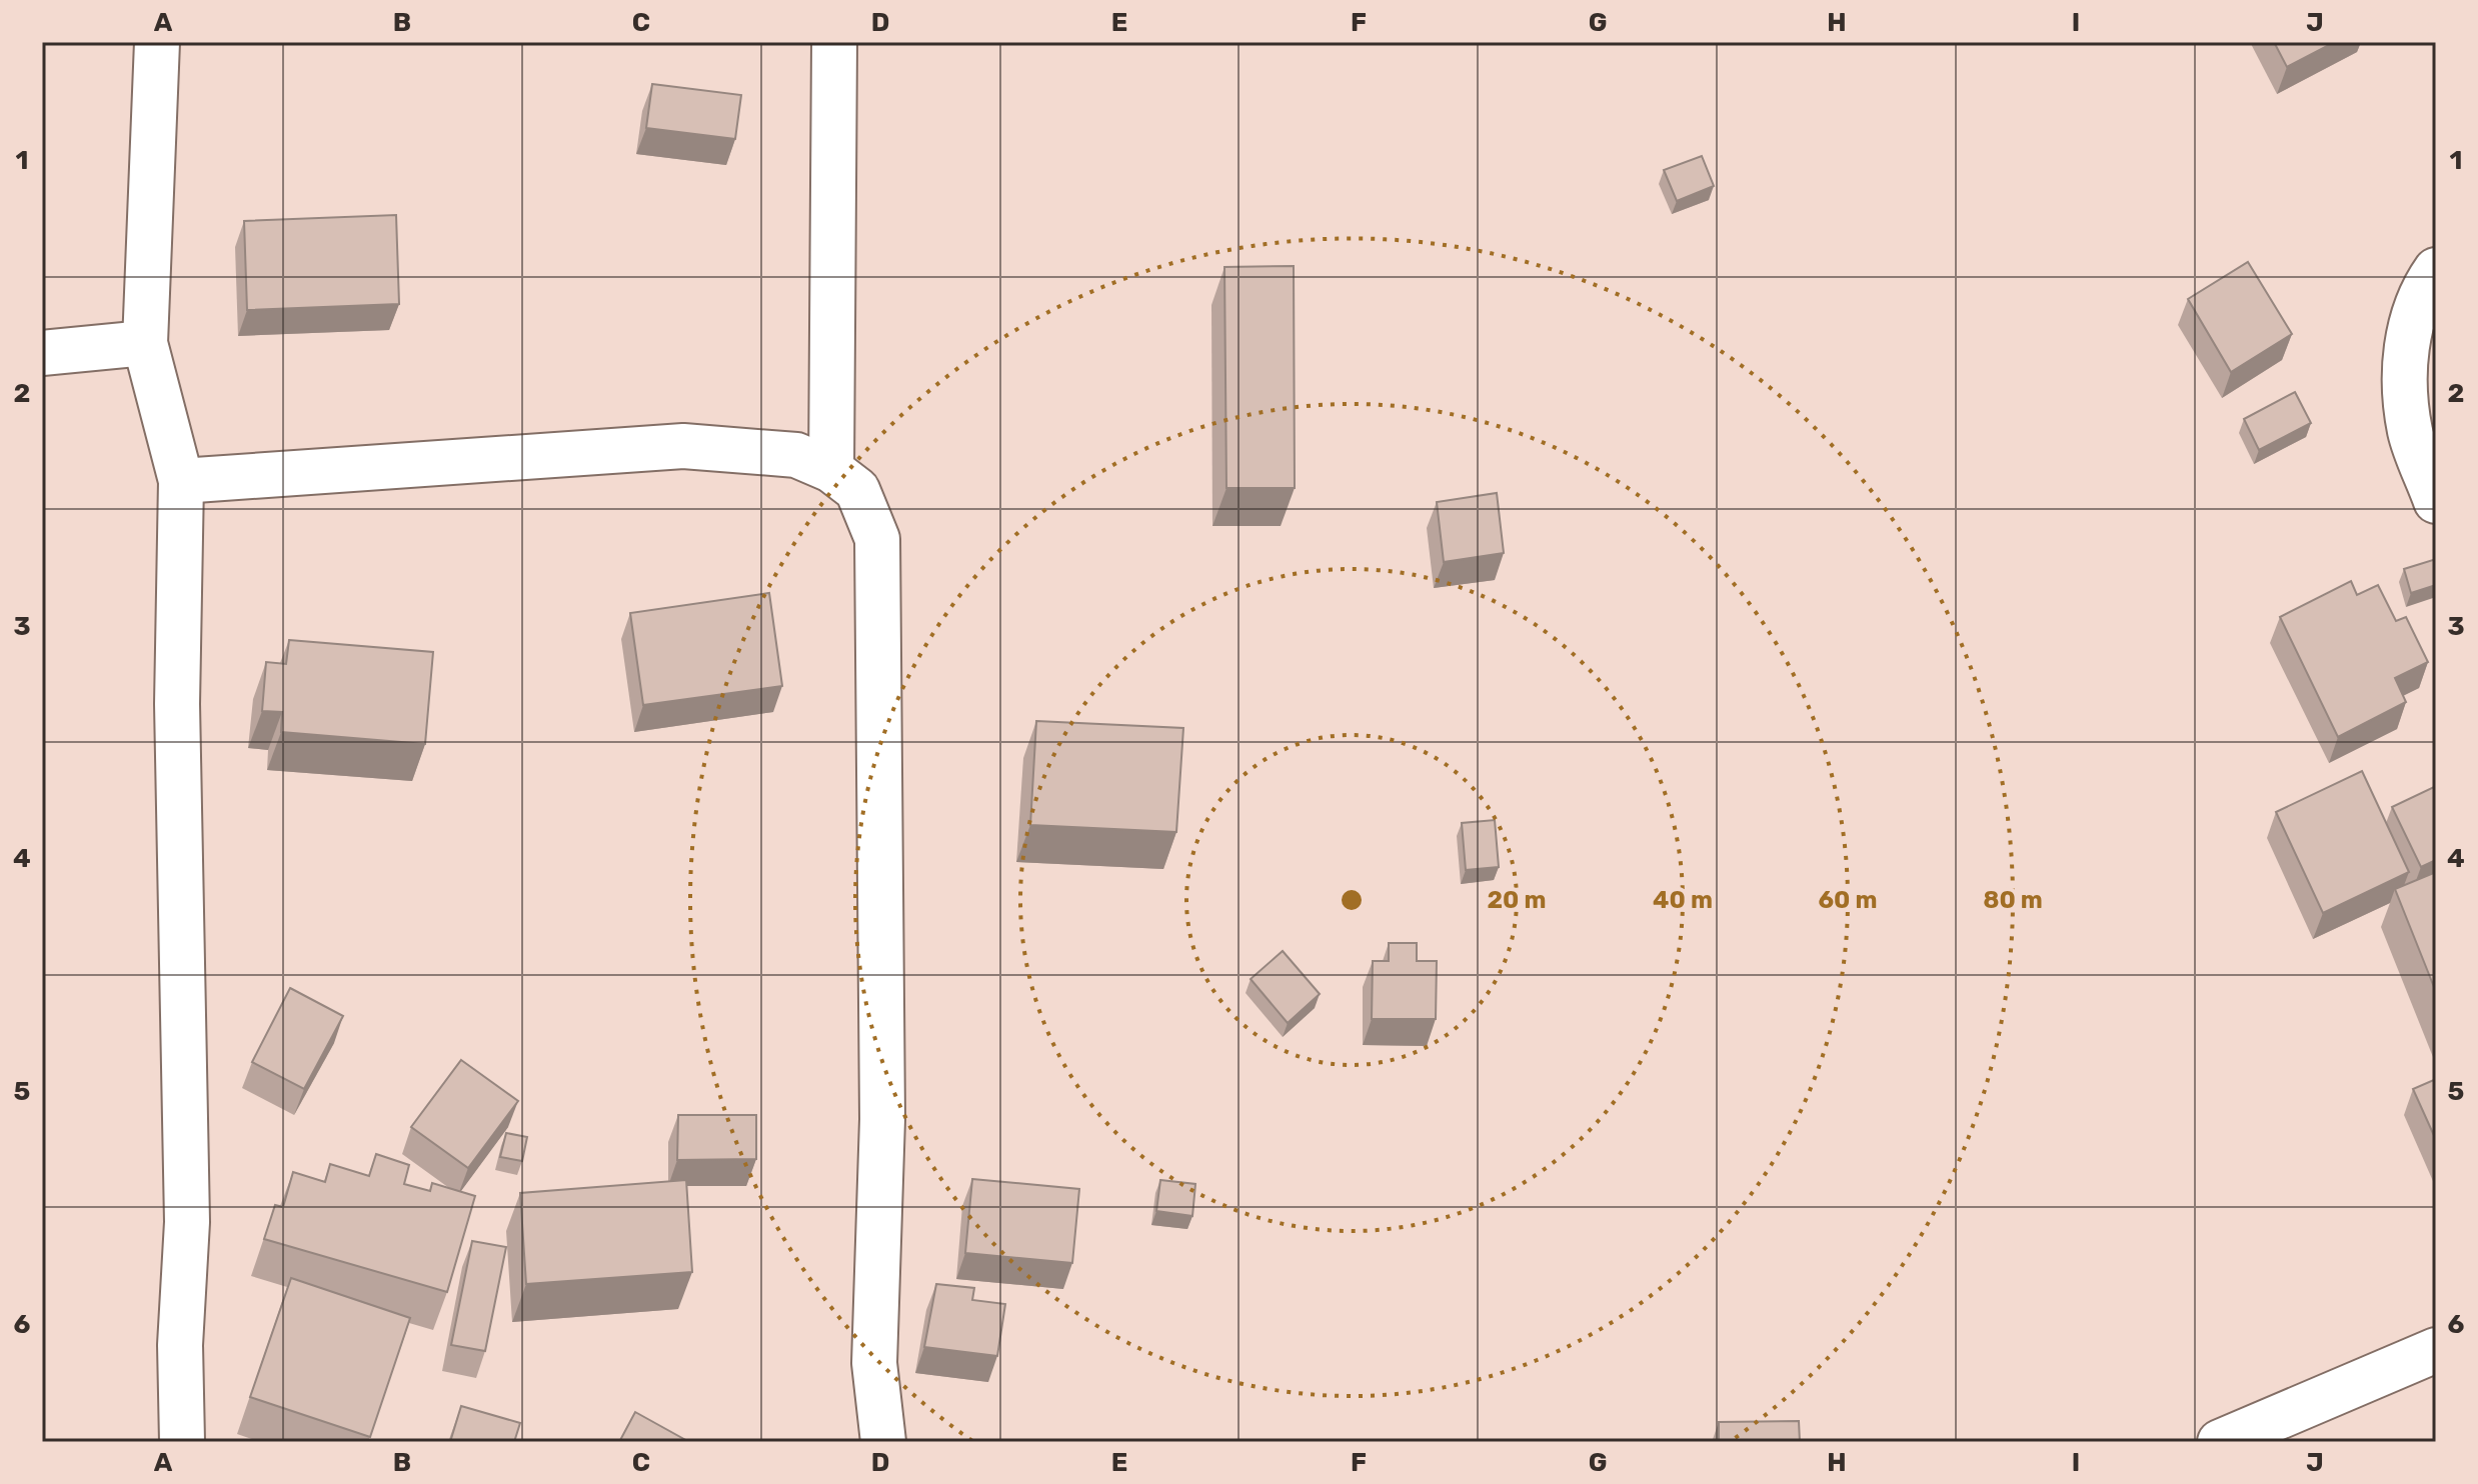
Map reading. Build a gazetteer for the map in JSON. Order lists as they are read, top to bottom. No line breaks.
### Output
{"grid":{"columns":["A","B","C","D","E","F","G","H","I","J"],"rows":["1","2","3","4","5","6"]},"rings":["20 m","40 m","60 m","80 m"]}
